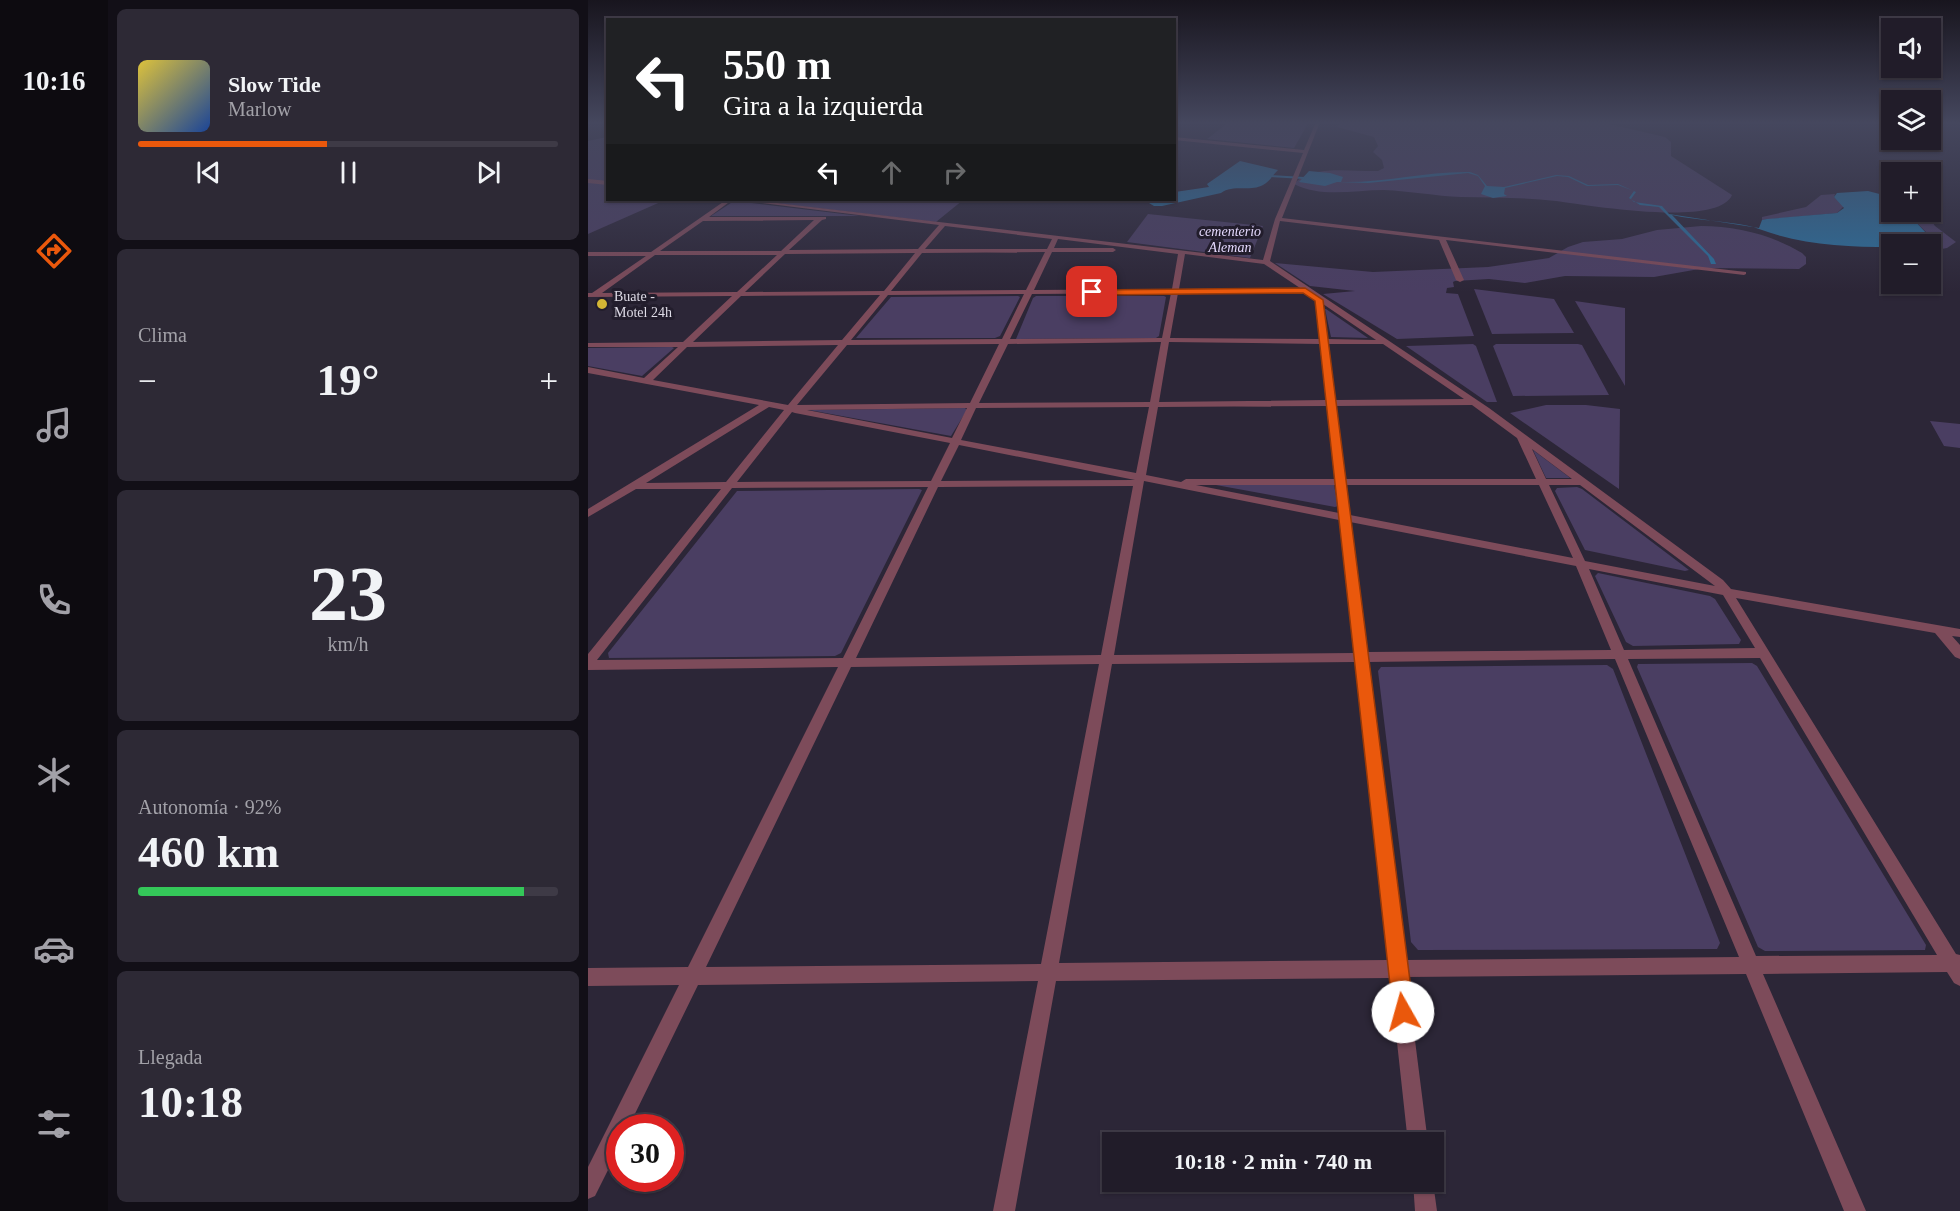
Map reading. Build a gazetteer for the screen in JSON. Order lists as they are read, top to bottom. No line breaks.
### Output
{"parks":["cementerio Aleman"],"places":["Buate - Motel 24h"],"page":{"tabs":"10:16","map_buttons":["+","−"],"turn":["550 m","Gira a la izquierda"],"song":["Slow Tide","Marlow"],"tile":["Clima",["23","km/h"],["Autonomía · 92%","460 km"],["Llegada","10:18"]],"heat":["−","19°","+"],"limit":"30","trip":"10:18 · 2 min · 740 m"}}
